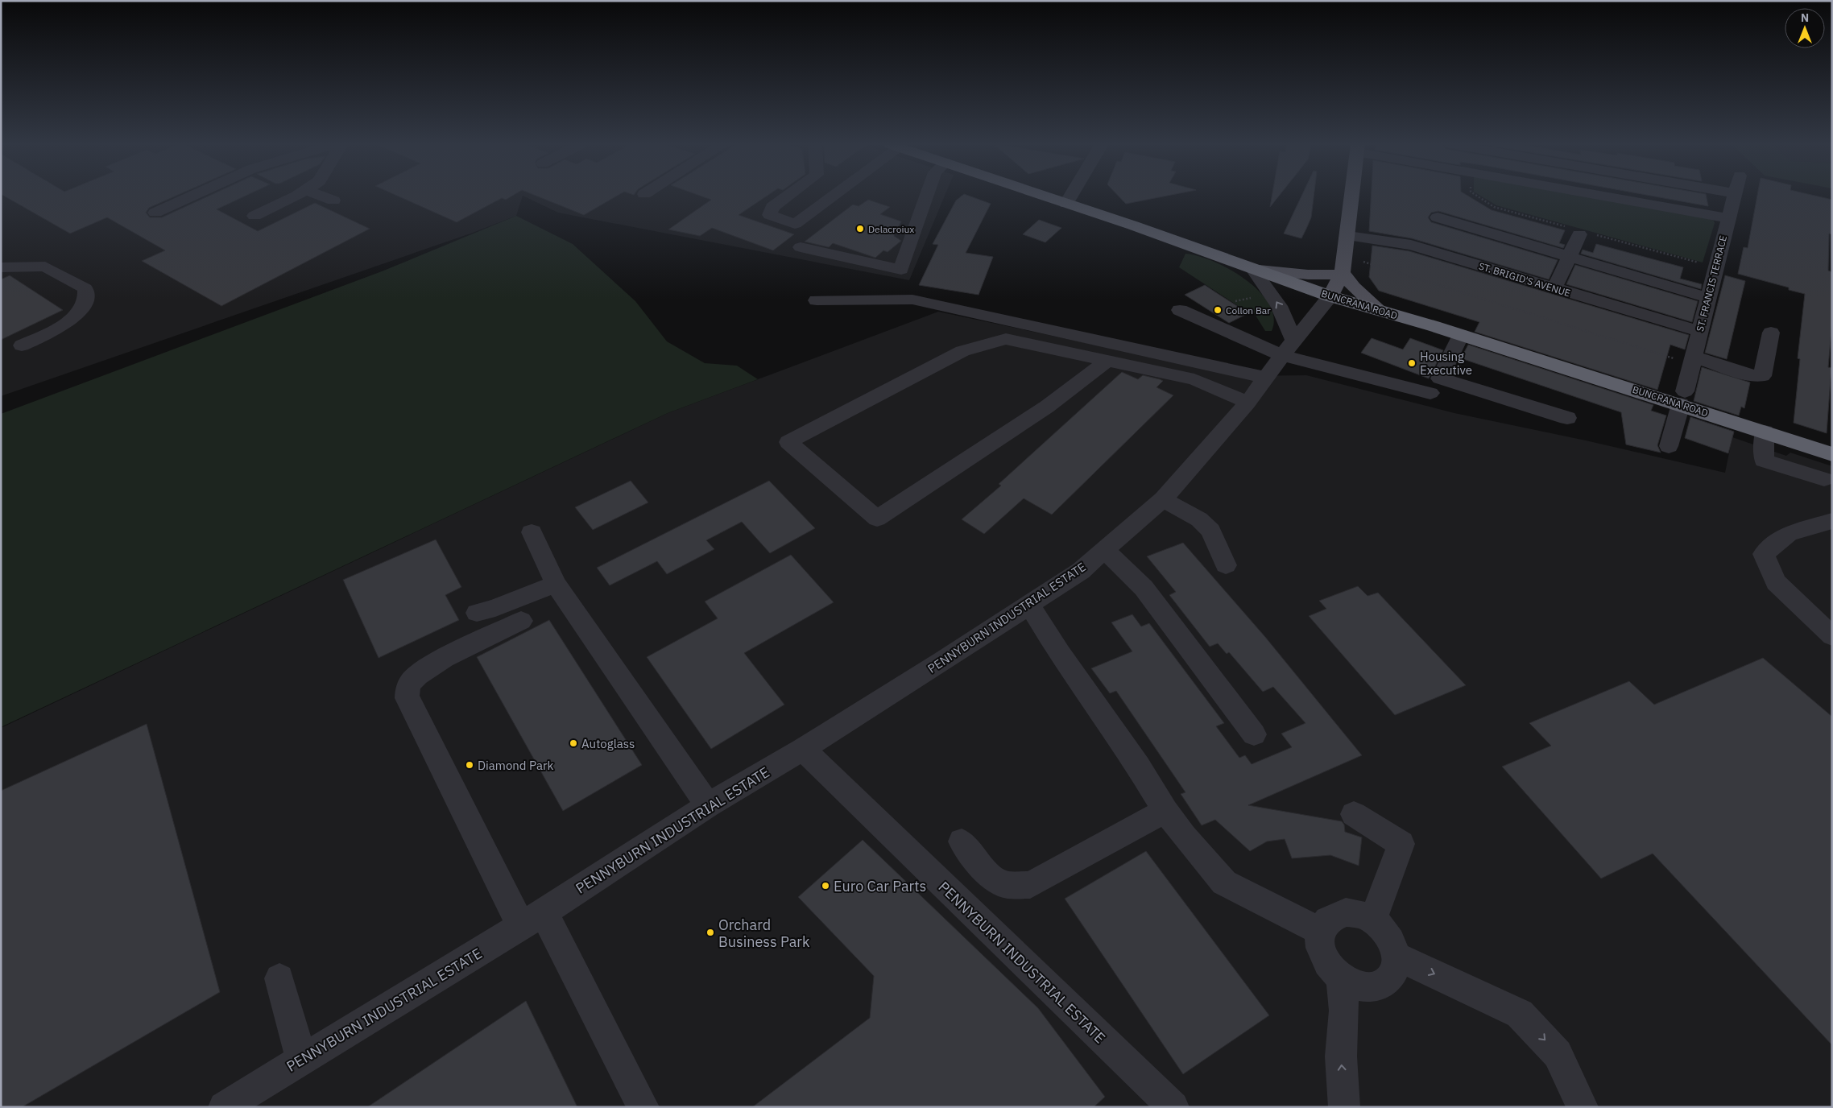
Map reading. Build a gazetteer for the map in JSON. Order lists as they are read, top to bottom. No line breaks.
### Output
{"streets":{"highway":["BUNCRANA ROAD"],"street":["ST. BRIGID'S AVENUE","ST. FRANCIS TERRACE","PENNYBURN INDUSTRIAL ESTATE"]},"crossings":[["ST. BRIGID'S AVENUE","ST. FRANCIS TERRACE"],["ST. FRANCIS TERRACE","BUNCRANA ROAD"],["BUNCRANA ROAD","PENNYBURN INDUSTRIAL ESTATE"]],"places":["Delacroiux","Collon Bar","Housing Executive","Autoglass","Diamond Park","Euro Car Parts","Orchard Business Park"],"north":"top"}
